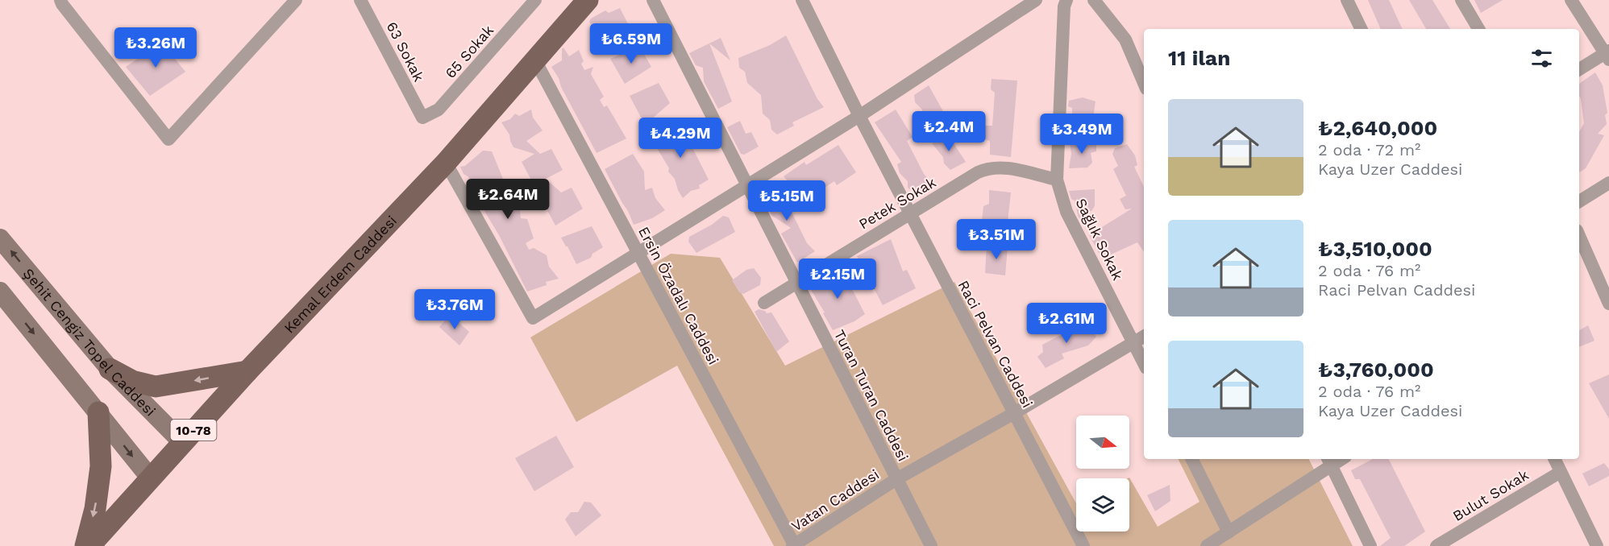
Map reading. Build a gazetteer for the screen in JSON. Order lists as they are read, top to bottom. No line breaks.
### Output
{"streets":{"main road":["Kemal Erdem Caddesi","Şehit Cengiz Topel Caddesi","10-78"],"street":["63 Sokak","65 Sokak","Petek Sokak","Sağlık Sokak","Ersin Özadalı Caddesi","Raci Pelvan Caddesi","Turan Turan Caddesi","Bulut Sokak","Vatan Caddesi"]},"crossings":[["63 Sokak","65 Sokak"],["Petek Sokak","Sağlık Sokak"],["Petek Sokak","Raci Pelvan Caddesi"],["Petek Sokak","Turan Turan Caddesi"],["Sağlık Sokak","Vatan Caddesi"],["Kemal Erdem Caddesi","Ersin Özadalı Caddesi"],["Kemal Erdem Caddesi","Şehit Cengiz Topel Caddesi"],["Ersin Özadalı Caddesi","Vatan Caddesi"],["Raci Pelvan Caddesi","Vatan Caddesi"],["Turan Turan Caddesi","Vatan Caddesi"]],"north":"right","page":{"price":["₺6.59M","₺3.26M","₺2.4M","₺3.49M","₺4.29M","₺2.64M","₺5.15M","₺3.51M","₺2.15M","₺3.76M","₺2.61M"],"heading":"11 ilan","list":[{"name":"₺2,640,000","note":"2 oda · 72 m² · Kaya Uzer Caddesi"},{"name":"₺3,510,000","note":"2 oda · 76 m² · Raci Pelvan Caddesi"},{"name":"₺3,760,000","note":"2 oda · 76 m² · Kaya Uzer Caddesi"}]}}
